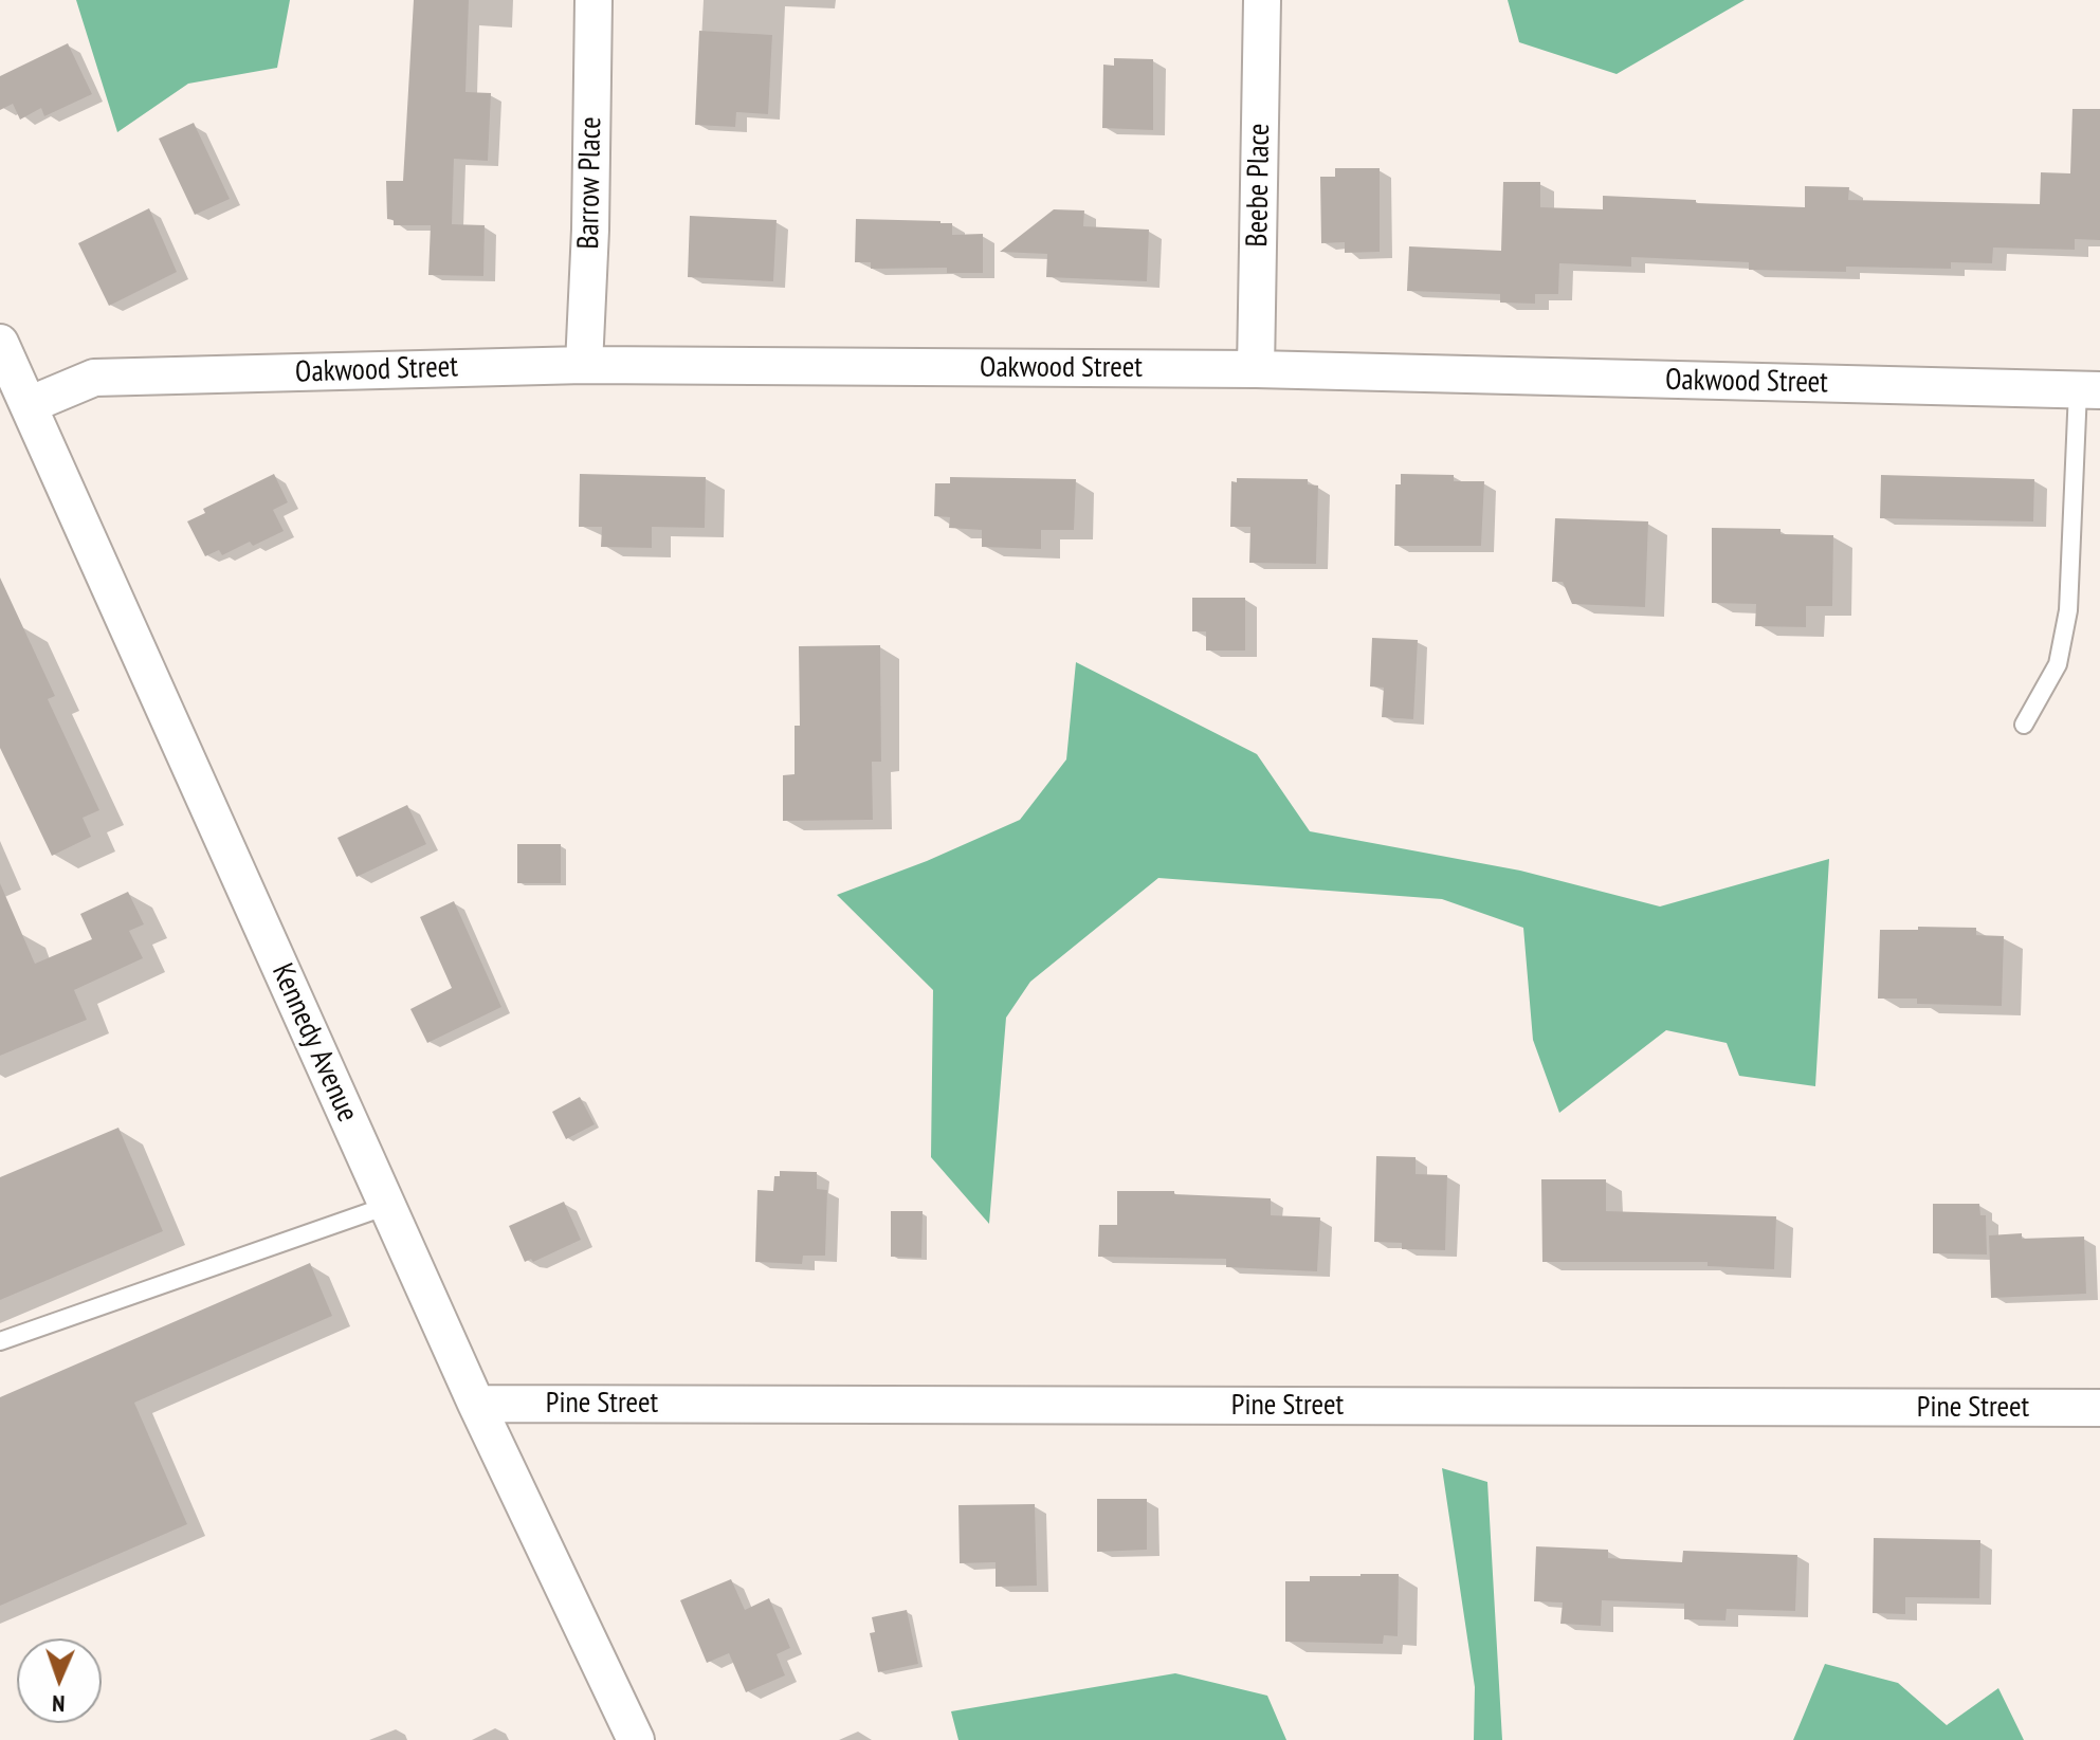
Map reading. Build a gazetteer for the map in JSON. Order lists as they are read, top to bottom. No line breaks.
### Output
{"streets":{"street":["Barrow Place","Beebe Place","Oakwood Street","Kennedy Avenue","Pine Street"]},"crossings":[["Barrow Place","Oakwood Street"],["Beebe Place","Oakwood Street"],["Oakwood Street","Kennedy Avenue"],["Kennedy Avenue","Pine Street"]],"north":"bottom"}
